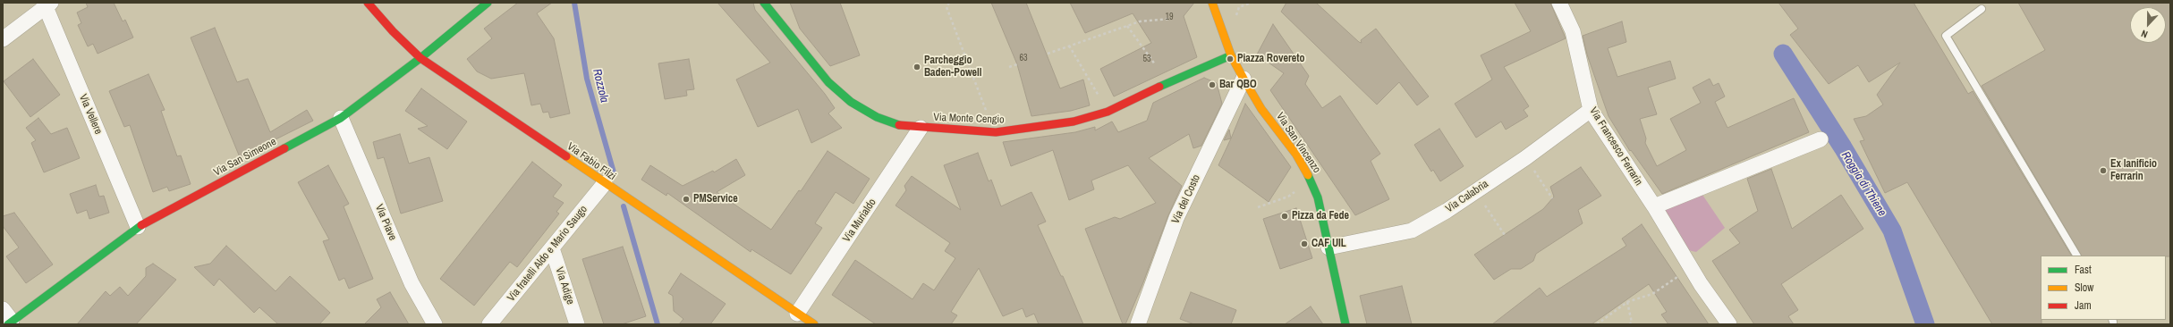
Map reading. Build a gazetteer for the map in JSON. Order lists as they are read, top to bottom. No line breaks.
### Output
{"streets":{"street":["Via Vellere","Via Monte Cengio","Via San Vincenzo","Via Francesco Ferrarin","Via San Simeone","Via Fabio Filzi","Via Calabria","Via del Costo","Via Murialdo","Via Piave","Via fratelli Aldo e Mario Saugo","Via Adige"]},"crossings":[["Via Vellere","Via San Simeone"],["Via Monte Cengio","Via San Vincenzo"],["Via Monte Cengio","Via Murialdo"],["Via San Vincenzo","Via Calabria"],["Via San Vincenzo","Via del Costo"],["Via Francesco Ferrarin","Via Calabria"],["Via San Simeone","Via Fabio Filzi"],["Via San Simeone","Via Piave"],["Via Fabio Filzi","Via Murialdo"],["Via Fabio Filzi","Via fratelli Aldo e Mario Saugo"],["Via fratelli Aldo e Mario Saugo","Via Adige"]],"water":["Rozzola","Roggia di Thiene"],"places":["Piazza Rovereto","Parcheggio Baden-Powell","Bar QBO","Ex lanificio Ferrarin","PMService","Pizza da Fede","CAF UIL"],"house_numbers":["19","63","53"],"legend":["Fast","Slow","Jam"],"north":"bottom"}
